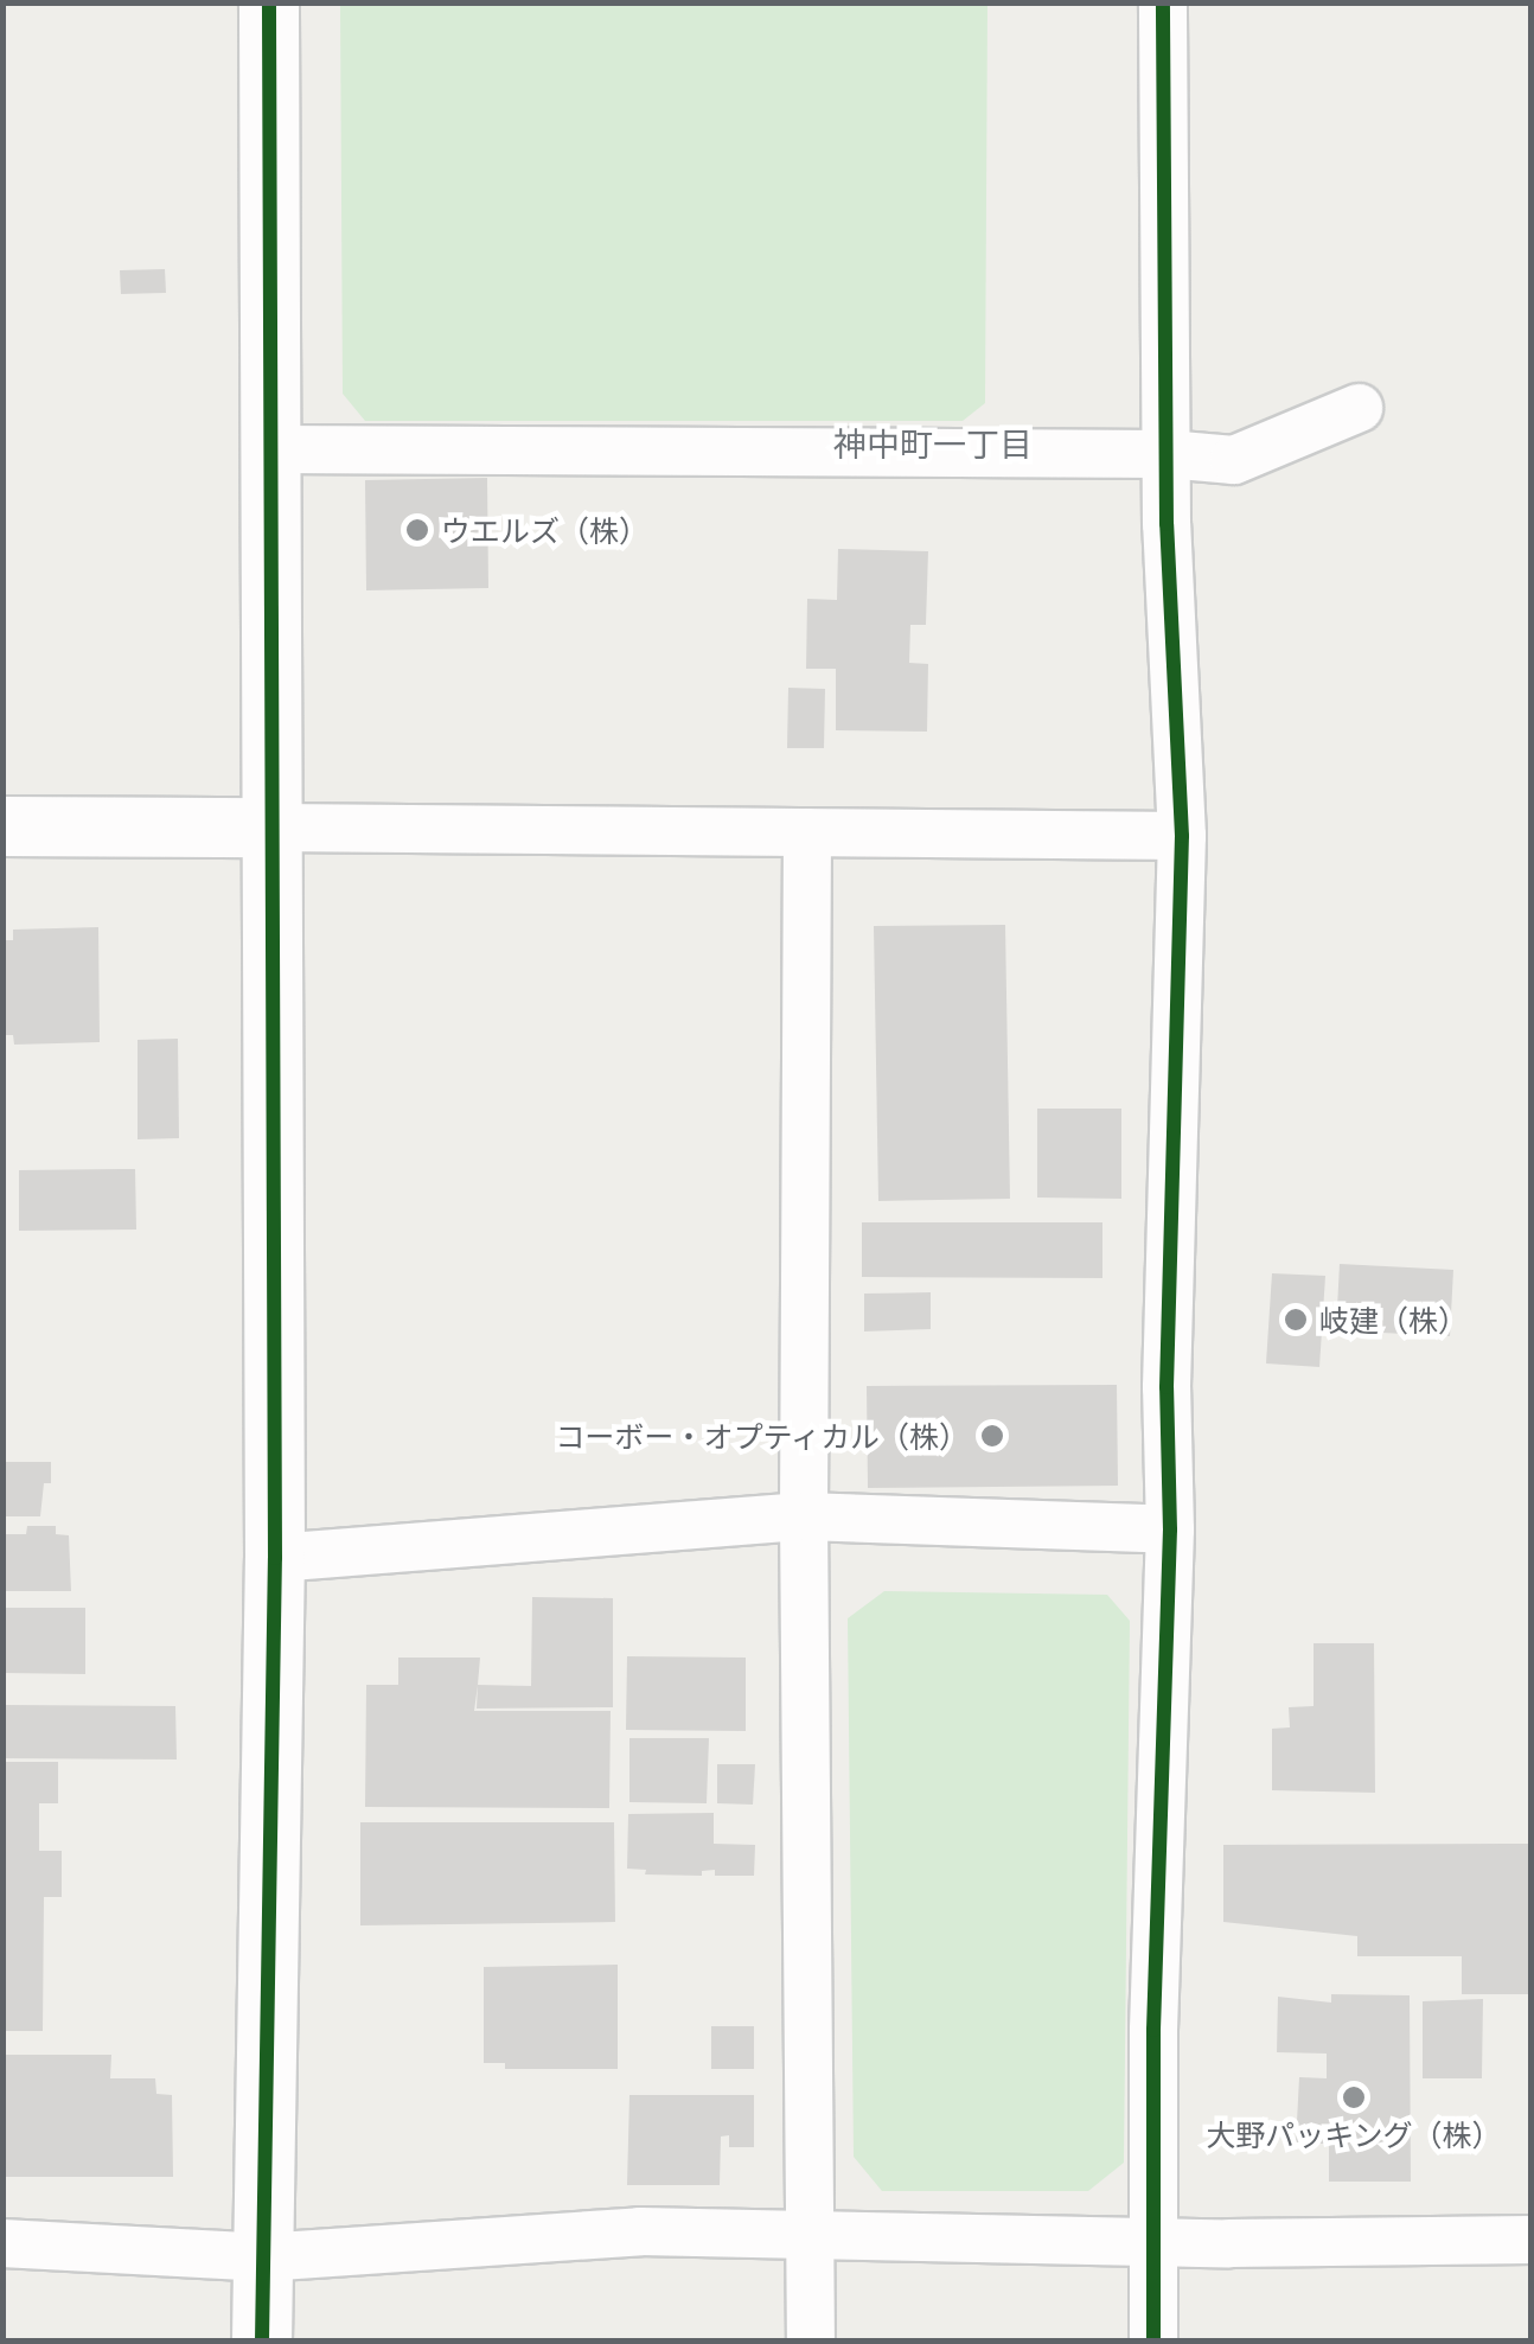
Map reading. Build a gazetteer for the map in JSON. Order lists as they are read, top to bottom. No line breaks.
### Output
{"districts":["神中町一丁目"],"places":["ウエルズ（株）","岐建（株）","コーボー・オプティカル（株）","大野パッキング（株）"]}
